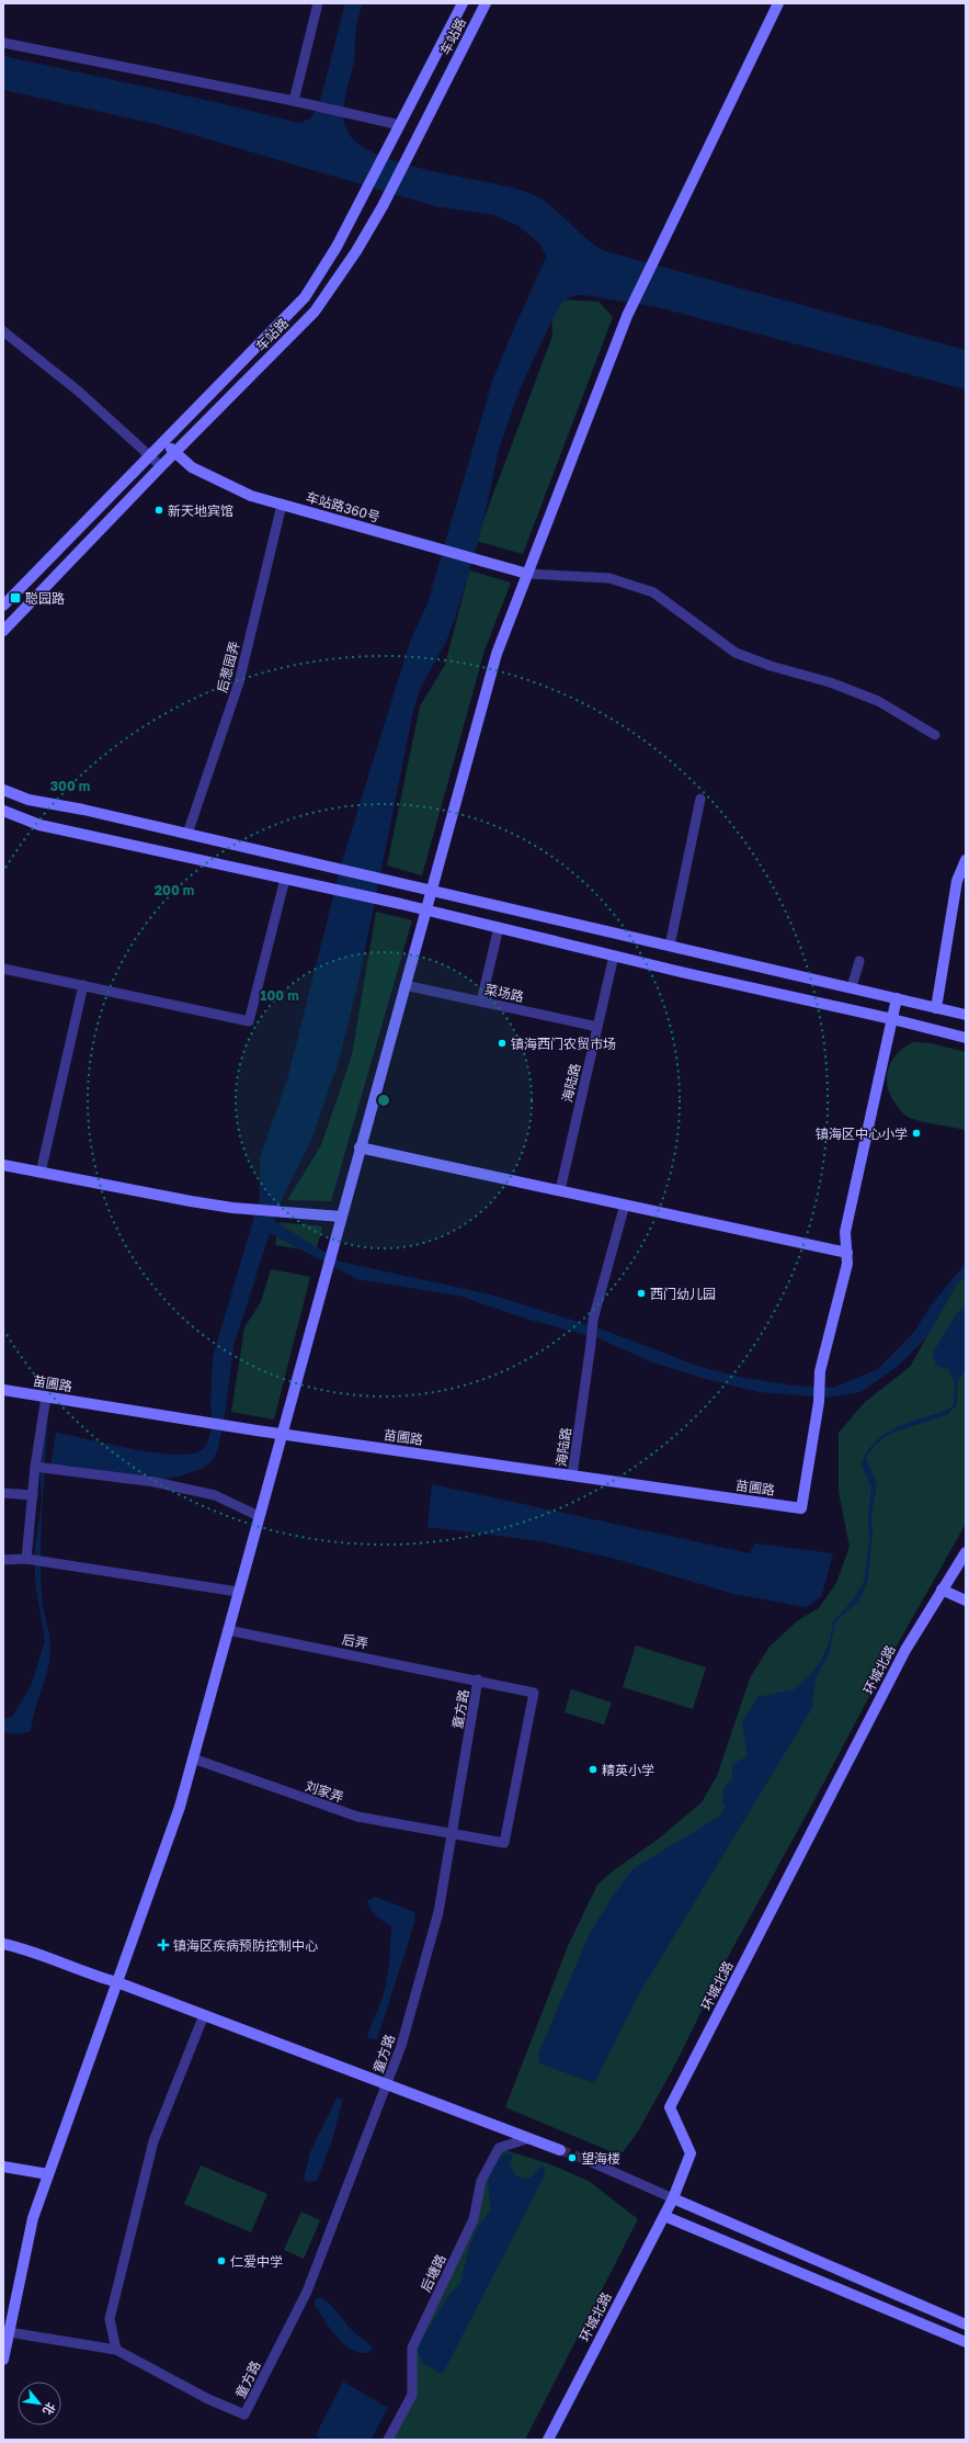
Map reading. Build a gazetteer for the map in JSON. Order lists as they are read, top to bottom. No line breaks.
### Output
{"streets":{"street":["车站路","车站路360号","后葱园弄","菜场路","海陆路","苗圃路","后弄","环城北路","童方路","刘家弄","后塘路"]},"crossings":[["车站路","车站路360号"],["车站路360号","后葱园弄"],["菜场路","海陆路"],["海陆路","苗圃路"],["后弄","童方路"],["后弄","刘家弄"],["童方路","刘家弄"]],"places":{"other":["新天地宾馆","镇海西门农贸市场","镇海区中心小学","西门幼儿园","精英小学","望海楼","仁爱中学"],"transit":["聪园路"],"health":["镇海区疾病预防控制中心"]},"north":"bottom right","rings":["300 m","200 m","100 m"]}
